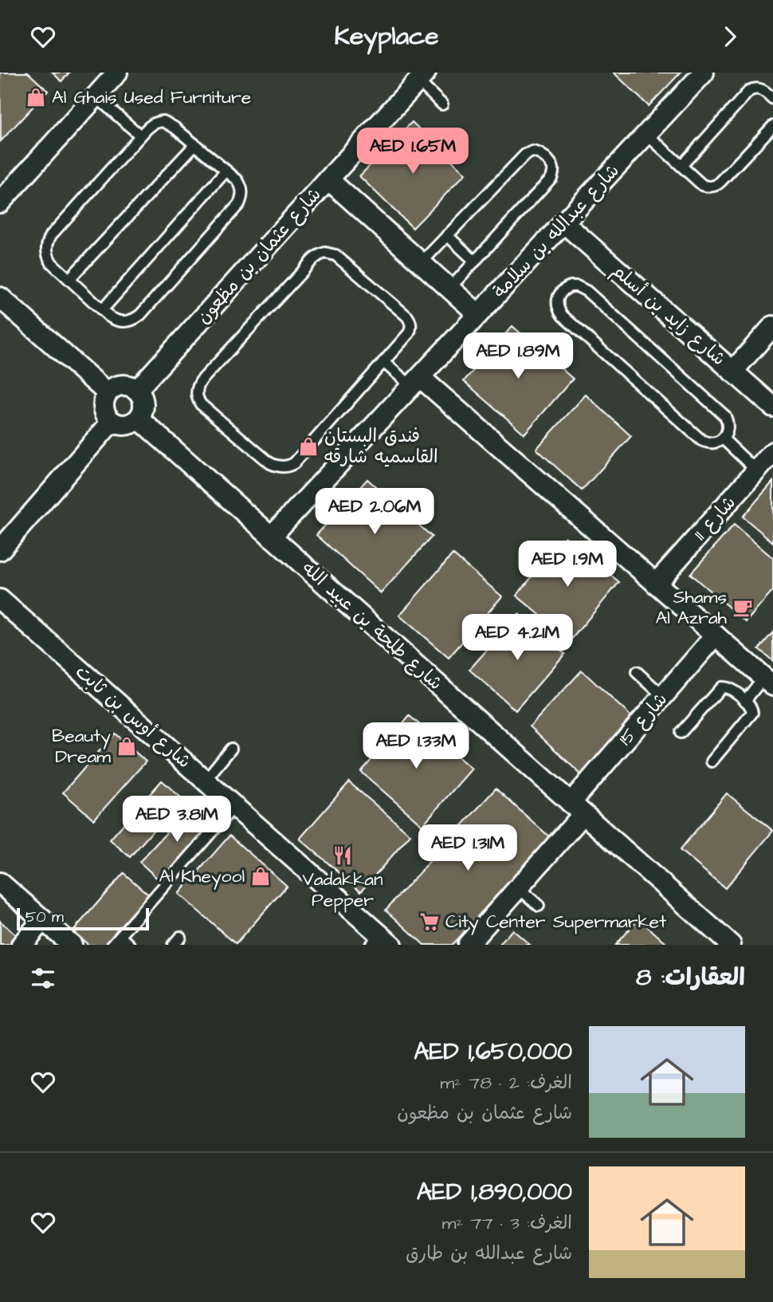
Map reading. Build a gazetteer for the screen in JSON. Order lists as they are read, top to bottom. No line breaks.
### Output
{"streets":{"street":["شارع عبدالله بن سلامة","شارع عثمان بن مظعون","شارع زايد بن أسلم","شارع 11","شارع طلحة بن عبيد الله","شارع أوس بن ثابت","شارع 15"]},"crossings":[["شارع عبدالله بن سلامة","شارع زايد بن أسلم"],["شارع عبدالله بن سلامة","شارع طلحة بن عبيد الله"],["شارع عثمان بن مظعون","شارع طلحة بن عبيد الله"],["شارع طلحة بن عبيد الله","شارع 15"]],"places":{"shop":["Al Ghais Used Furniture","فندق البستان القاسميه شارقه","Beauty Dream","Al Kheyool"],"cafe":["Shams Al Azrah"],"restaurant":["Vadakkan Pepper"],"supermarket":["City Center Supermarket"]},"scale_bar":"50 m","page":{"header":"Keyplace","price":["AED 1.65M","AED 1.89M","AED 2.06M","AED 1.9M","AED 4.21M","AED 1.33M","AED 3.81M","AED 1.31M"],"scale":"50 m","heading":"العقارات: 8","list":[{"name":"AED 1,650,000","note":"الغرف: 2 · 78 m² · شارع عثمان بن مظعون"},{"name":"AED 1,890,000","note":"الغرف: 3 · 77 m² · شارع عبدالله بن طارق"}]}}
